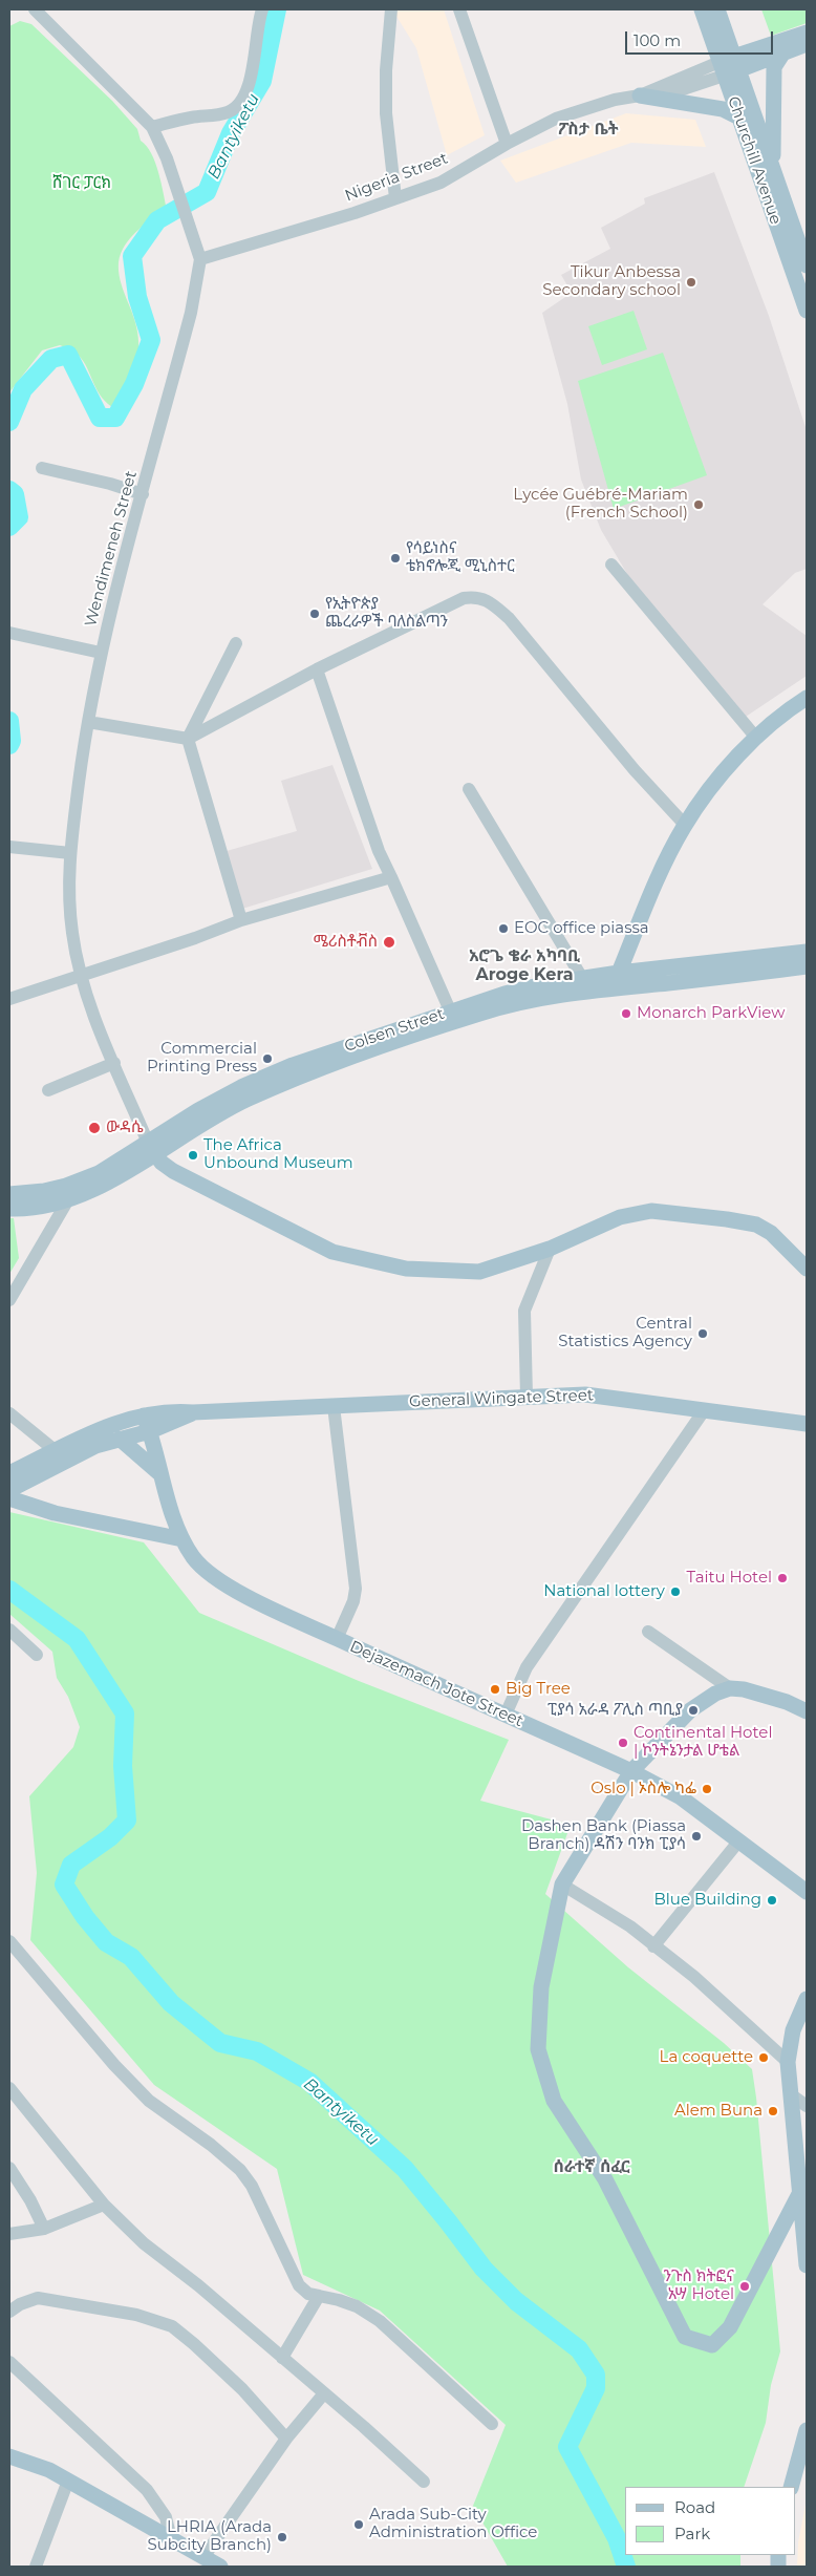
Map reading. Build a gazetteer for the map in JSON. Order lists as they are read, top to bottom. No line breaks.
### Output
{"streets":{"main road":["Churchill Avenue","Colsen Street","General Wingate Street","Dejazemach Jote Street"],"street":["Nigeria Street","Wendimeneh Street"]},"crossings":[["Churchill Avenue","Nigeria Street"],["Nigeria Street","Wendimeneh Street"],["Wendimeneh Street","Colsen Street"],["General Wingate Street","Dejazemach Jote Street"]],"districts":["ፖስታ ቤት","አሮጌ ቄራ አካባቢ Aroge Kera","ሰራተኛ ሰፈር"],"water":["Bantyiketu"],"parks":["ሸገር ፓርክ"],"places":["Tikur Anbessa Secondary school","Lycée Guébré-Mariam (French School)","የሳይነስና ቴክኖሎጂ ሚኒስተር","የኢትዮጵያ ጨረራዎች ባለስልጣን","EOC office piassa","ሜሪስቶቭስ","Monarch ParkView","Commercial Printing Press","ውዳሴ","The Africa Unbound Museum","Central Statistics Agency","Taitu Hotel","National lottery","Big Tree","ፒያሳ አራዳ ፖሊስ ጣቢያ","Continental Hotel | ኮንትኔንታል ሆቴል","Oslo | ኦስሎ ካፌ","Dashen Bank (Piassa Branch) ዳሽን ባንክ ፒያሳ","Blue Building","La coquette","Alem Buna","ንጉስ ክትፎና አሣ Hotel","Arada Sub-City Administration Office","LHRIA (Arada Subcity Branch)"],"legend":["Road","Park"],"scale_bar":"100 m"}
